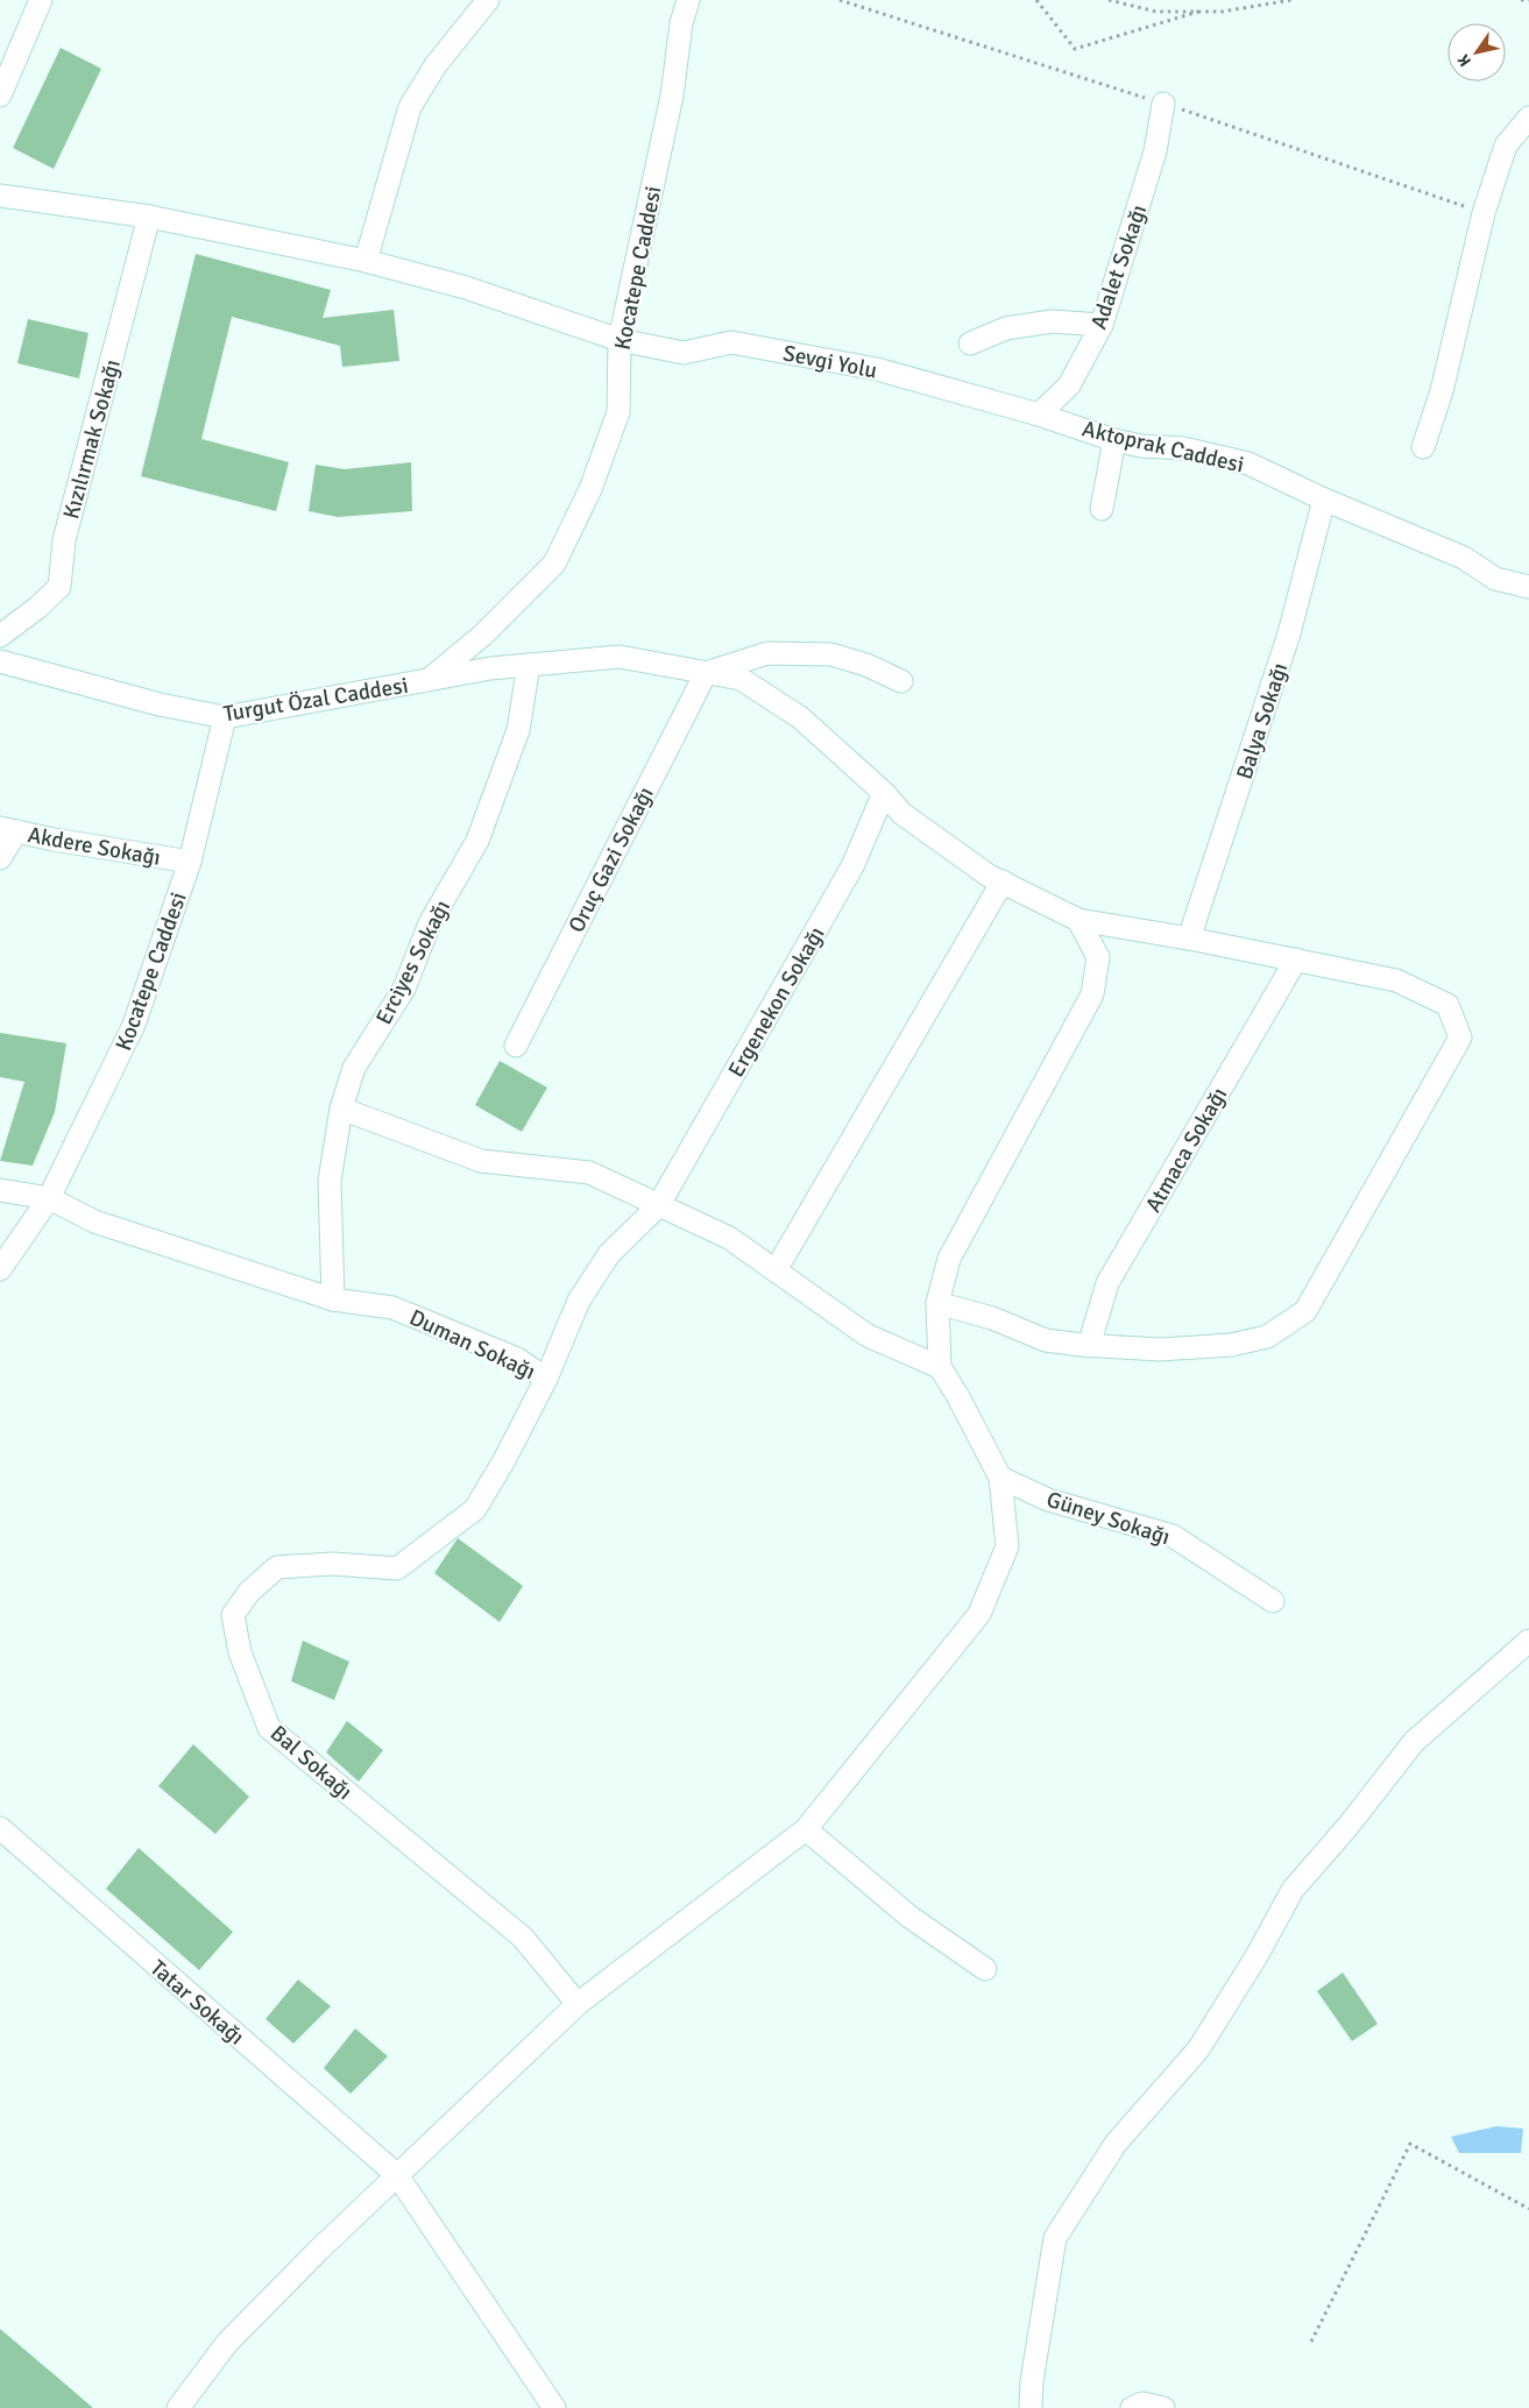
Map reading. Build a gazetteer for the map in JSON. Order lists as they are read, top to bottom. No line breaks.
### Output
{"streets":{"street":["Adalet Sokağı","Kocatepe Caddesi","Sevgi Yolu","Kızılırmak Sokağı","Aktoprak Caddesi","Turgut Özal Caddesi","Balya Sokağı","Akdere Sokağı","Oruç Gazi Sokağı","Erciyes Sokağı","Ergenekon Sokağı","Atmaca Sokağı","Duman Sokağı","Güney Sokağı","Bal Sokağı","Tatar Sokağı"]},"crossings":[["Adalet Sokağı","Sevgi Yolu"],["Adalet Sokağı","Aktoprak Caddesi"],["Kocatepe Caddesi","Sevgi Yolu"],["Kocatepe Caddesi","Turgut Özal Caddesi"],["Kocatepe Caddesi","Akdere Sokağı"],["Kocatepe Caddesi","Duman Sokağı"],["Sevgi Yolu","Kızılırmak Sokağı"],["Sevgi Yolu","Aktoprak Caddesi"],["Aktoprak Caddesi","Balya Sokağı"],["Turgut Özal Caddesi","Balya Sokağı"],["Turgut Özal Caddesi","Oruç Gazi Sokağı"],["Turgut Özal Caddesi","Erciyes Sokağı"],["Turgut Özal Caddesi","Ergenekon Sokağı"],["Turgut Özal Caddesi","Atmaca Sokağı"],["Erciyes Sokağı","Duman Sokağı"],["Ergenekon Sokağı","Duman Sokağı"],["Duman Sokağı","Bal Sokağı"]],"north":"bottom left"}
